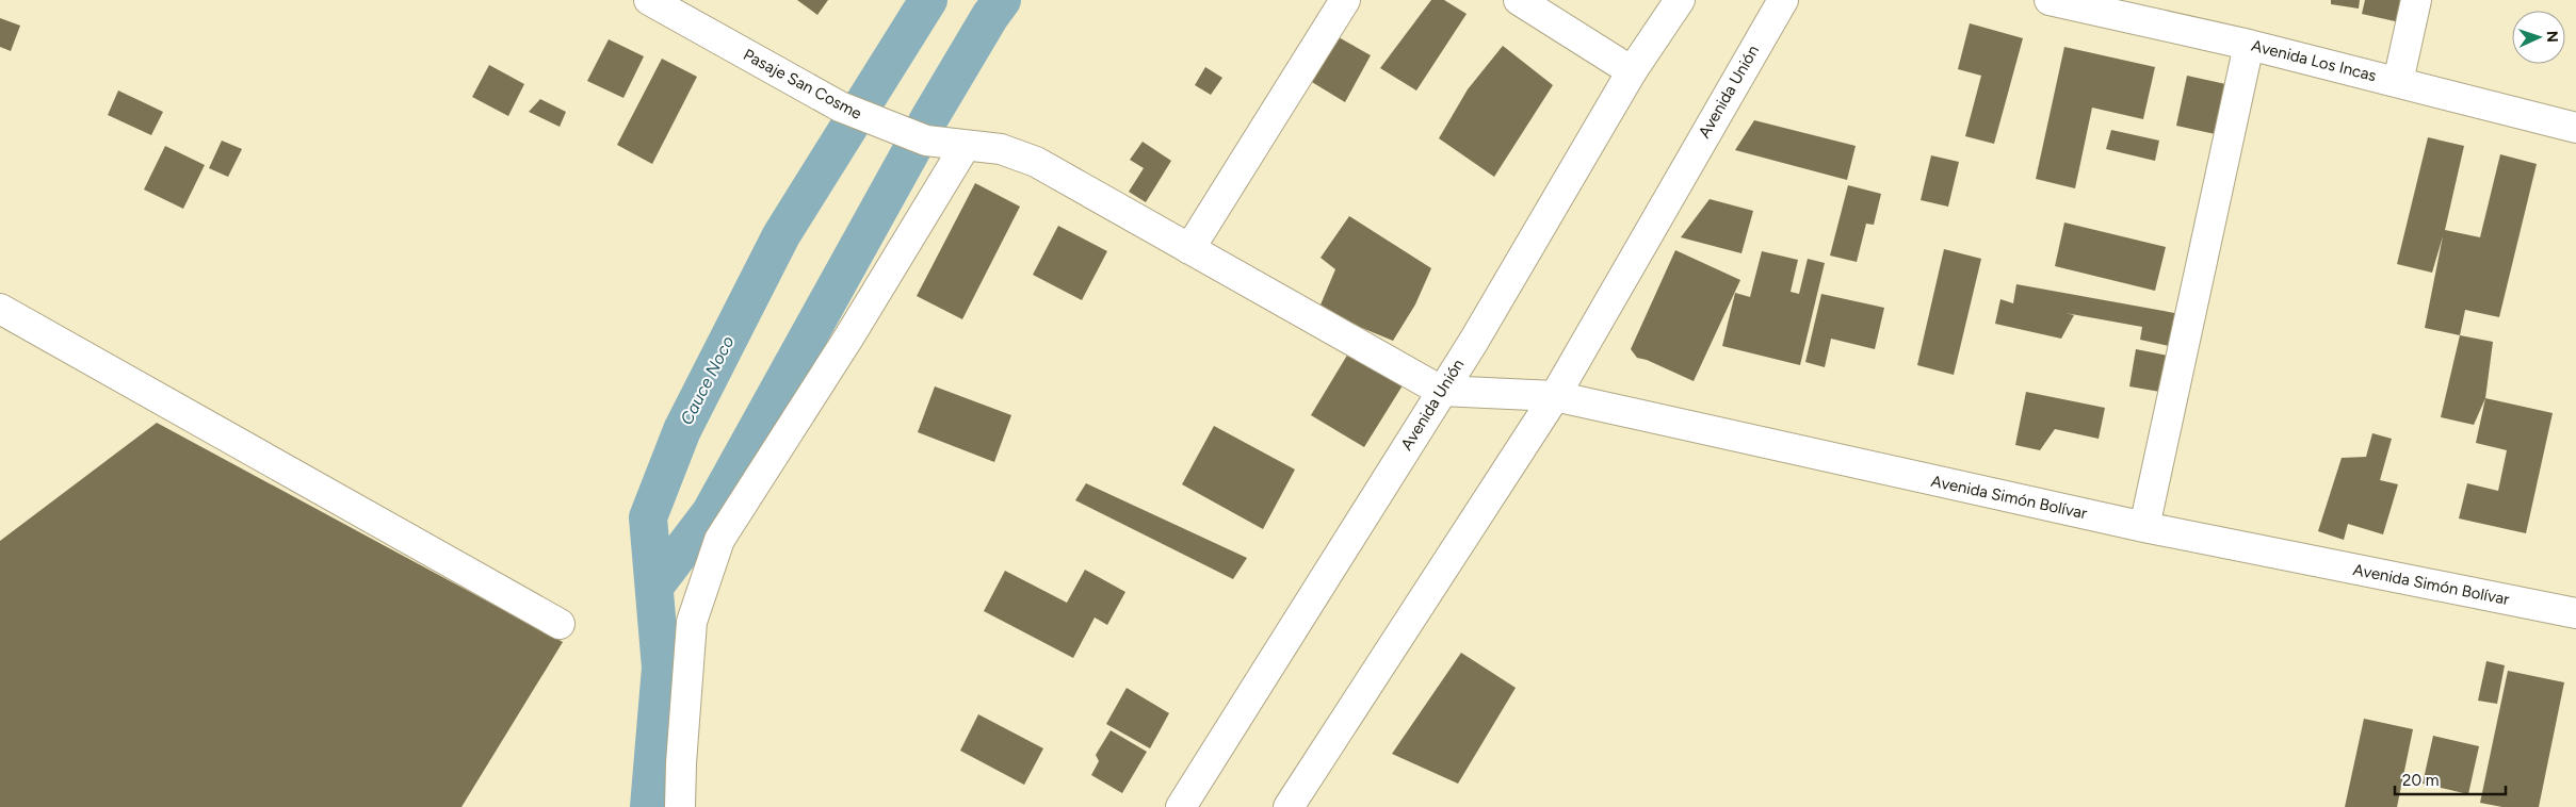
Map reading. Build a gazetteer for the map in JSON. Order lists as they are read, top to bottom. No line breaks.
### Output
{"streets":{"street":["Avenida Los Incas","Pasaje San Cosme","Avenida Unión","Avenida Simón Bolívar"]},"crossings":[["Pasaje San Cosme","Avenida Unión"],["Pasaje San Cosme","Avenida Simón Bolívar"],["Avenida Unión","Avenida Simón Bolívar"]],"water":["Cauce Noco"],"scale_bar":"20 m","north":"right"}
